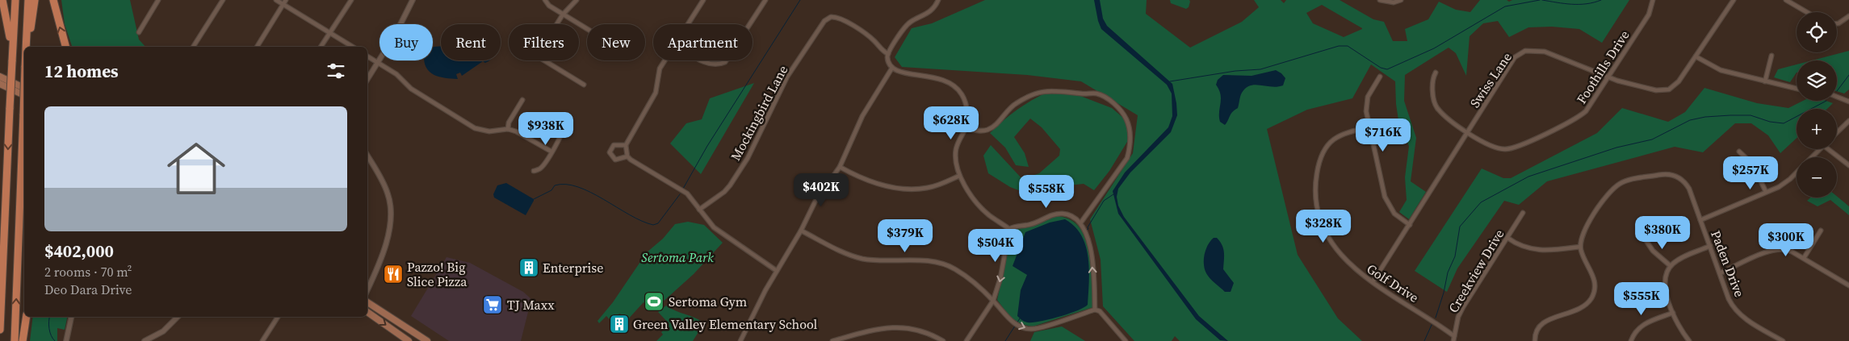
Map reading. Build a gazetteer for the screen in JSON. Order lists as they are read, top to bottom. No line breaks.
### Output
{"streets":{"street":["Foothills Drive","Swiss Lane","Mockingbird Lane","Paden Drive","Creekview Drive","Golf Drive"]},"crossings":[["Foothills Drive","Swiss Lane"],["Swiss Lane","Golf Drive"],["Creekview Drive","Golf Drive"]],"parks":["Sertoma Park"],"places":{"building":["Enterprise","Green Valley Elementary School"],"restaurant":["Pazzo! Big Slice Pizza"],"sports":["Sertoma Gym"],"supermarket":["TJ Maxx"]},"page":{"map_buttons":["+","−"],"chip":["Buy","Rent","Filters","New","Apartment"],"heading":"12 homes","list":[{"name":"$402,000","note":"2 rooms · 70 m² · Deo Dara Drive"}],"price":["$628K","$938K","$716K","$257K","$402K","$558K","$328K","$380K","$379K","$300K","$504K","$555K"]}}
